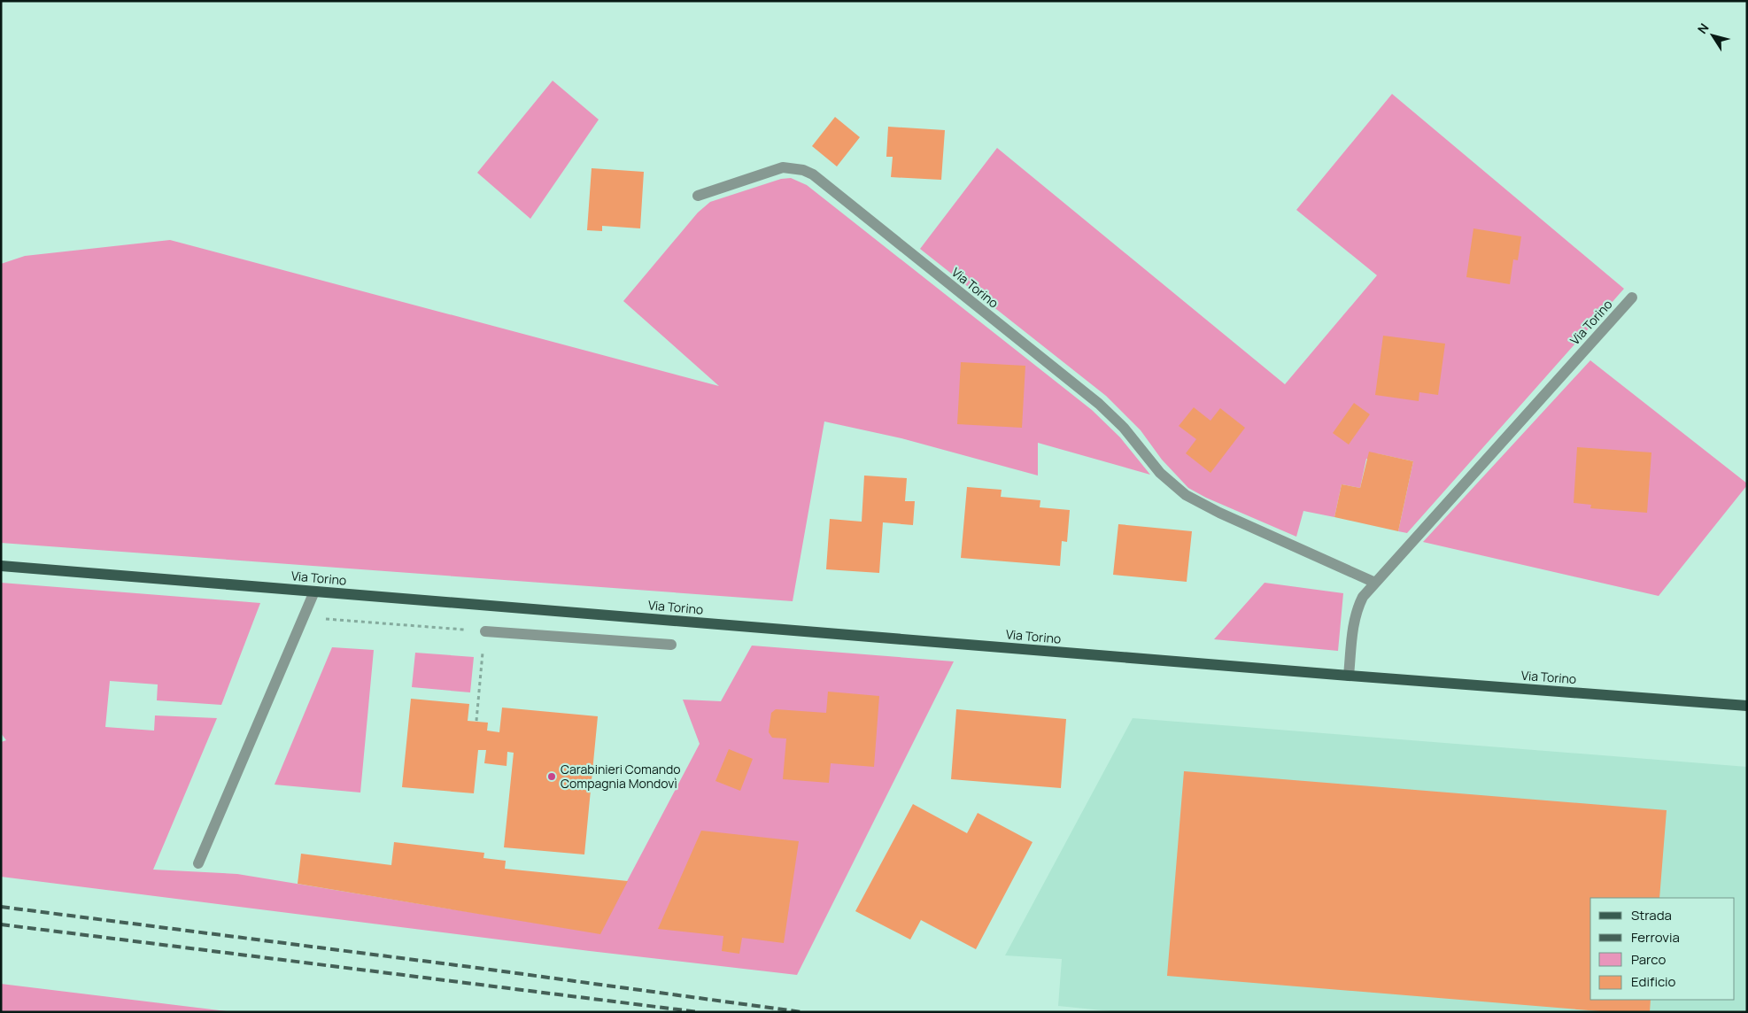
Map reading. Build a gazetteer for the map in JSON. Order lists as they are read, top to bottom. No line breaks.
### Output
{"streets":{"main road":["Via Torino"]},"places":["Carabinieri Comando Compagnia Mondovì"],"legend":["Strada","Ferrovia","Parco","Edificio"],"north":"top left"}
